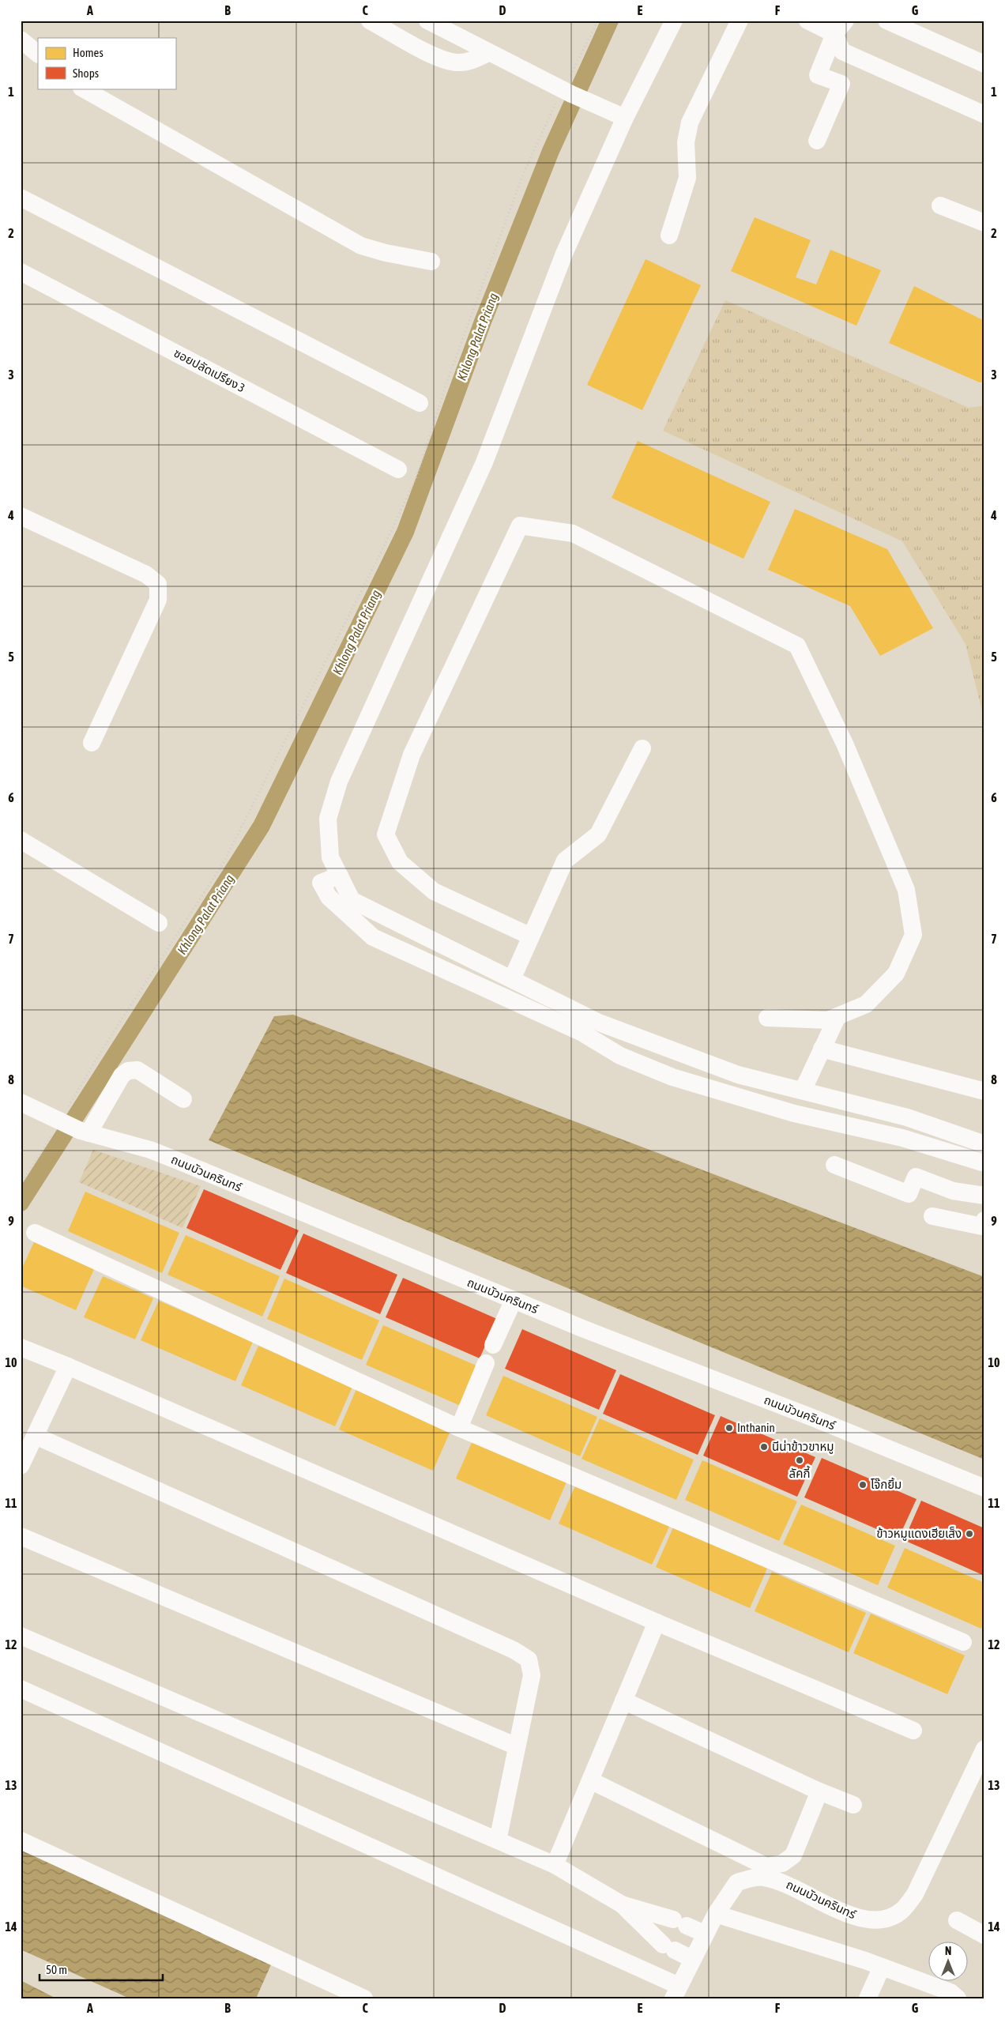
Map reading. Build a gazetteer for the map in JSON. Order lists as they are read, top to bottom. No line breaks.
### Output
{"streets":{"street":["ซอยปลัดเปรียง 3","ถนนบัวนครินทร์"]},"water":["Khlong Palat Priang"],"places":["Inthanin","นีน่าข้าวขาหมู","ลัคกี้","โจ๊กยิ้ม","ข้าวหมูแดงเฮียเส็ง"],"legend":["Homes","Shops"],"scale_bar":"50 m","north":"top","grid":{"columns":["A","B","C","D","E","F","G"],"rows":["1","2","3","4","5","6","7","8","9","10","11","12","13","14"]}}
